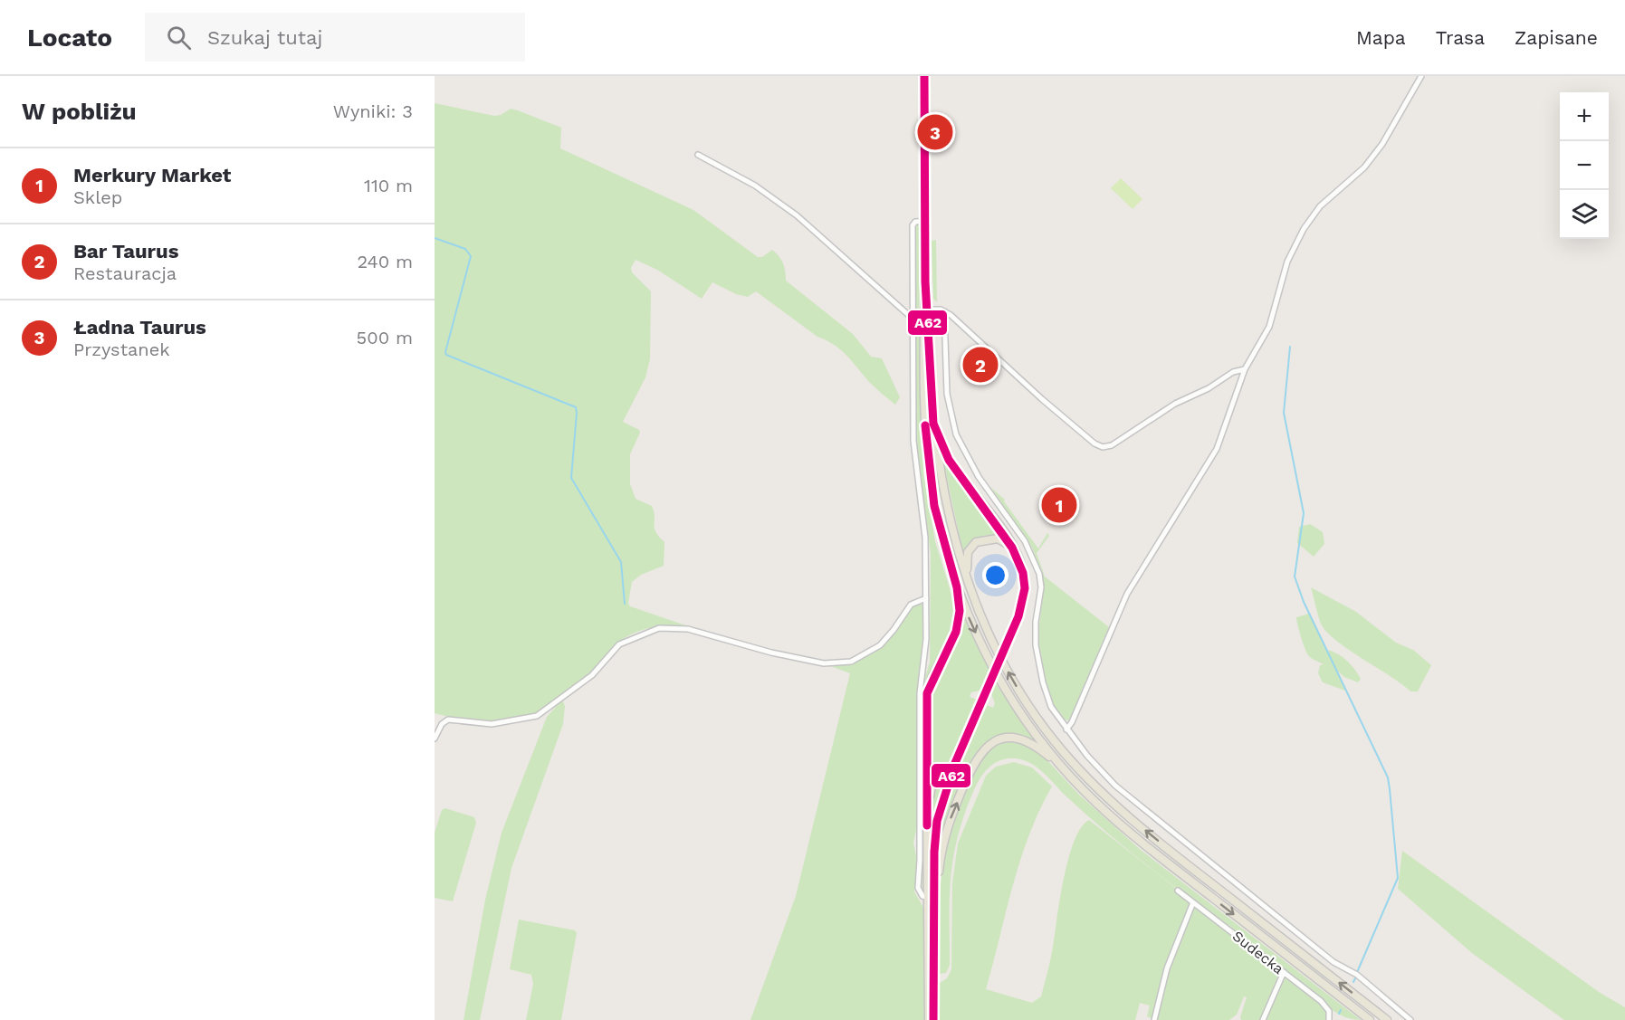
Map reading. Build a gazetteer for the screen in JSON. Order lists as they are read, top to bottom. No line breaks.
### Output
{"streets":{"street":["Sudecka"]},"lines":["transit line A62"],"page":{"header":"Locato","search":"Szukaj tutaj","nav":["Mapa","Trasa","Zapisane"],"heading":["W pobliżu","Wyniki: 3"],"map_buttons":["+","−"],"pins":["3","2","1"],"list":[{"mark":"1","name":"Merkury Market","note":"Sklep","value":"110 m"},{"mark":"2","name":"Bar Taurus","note":"Restauracja","value":"240 m"},{"mark":"3","name":"Ładna Taurus","note":"Przystanek","value":"500 m"}]}}
